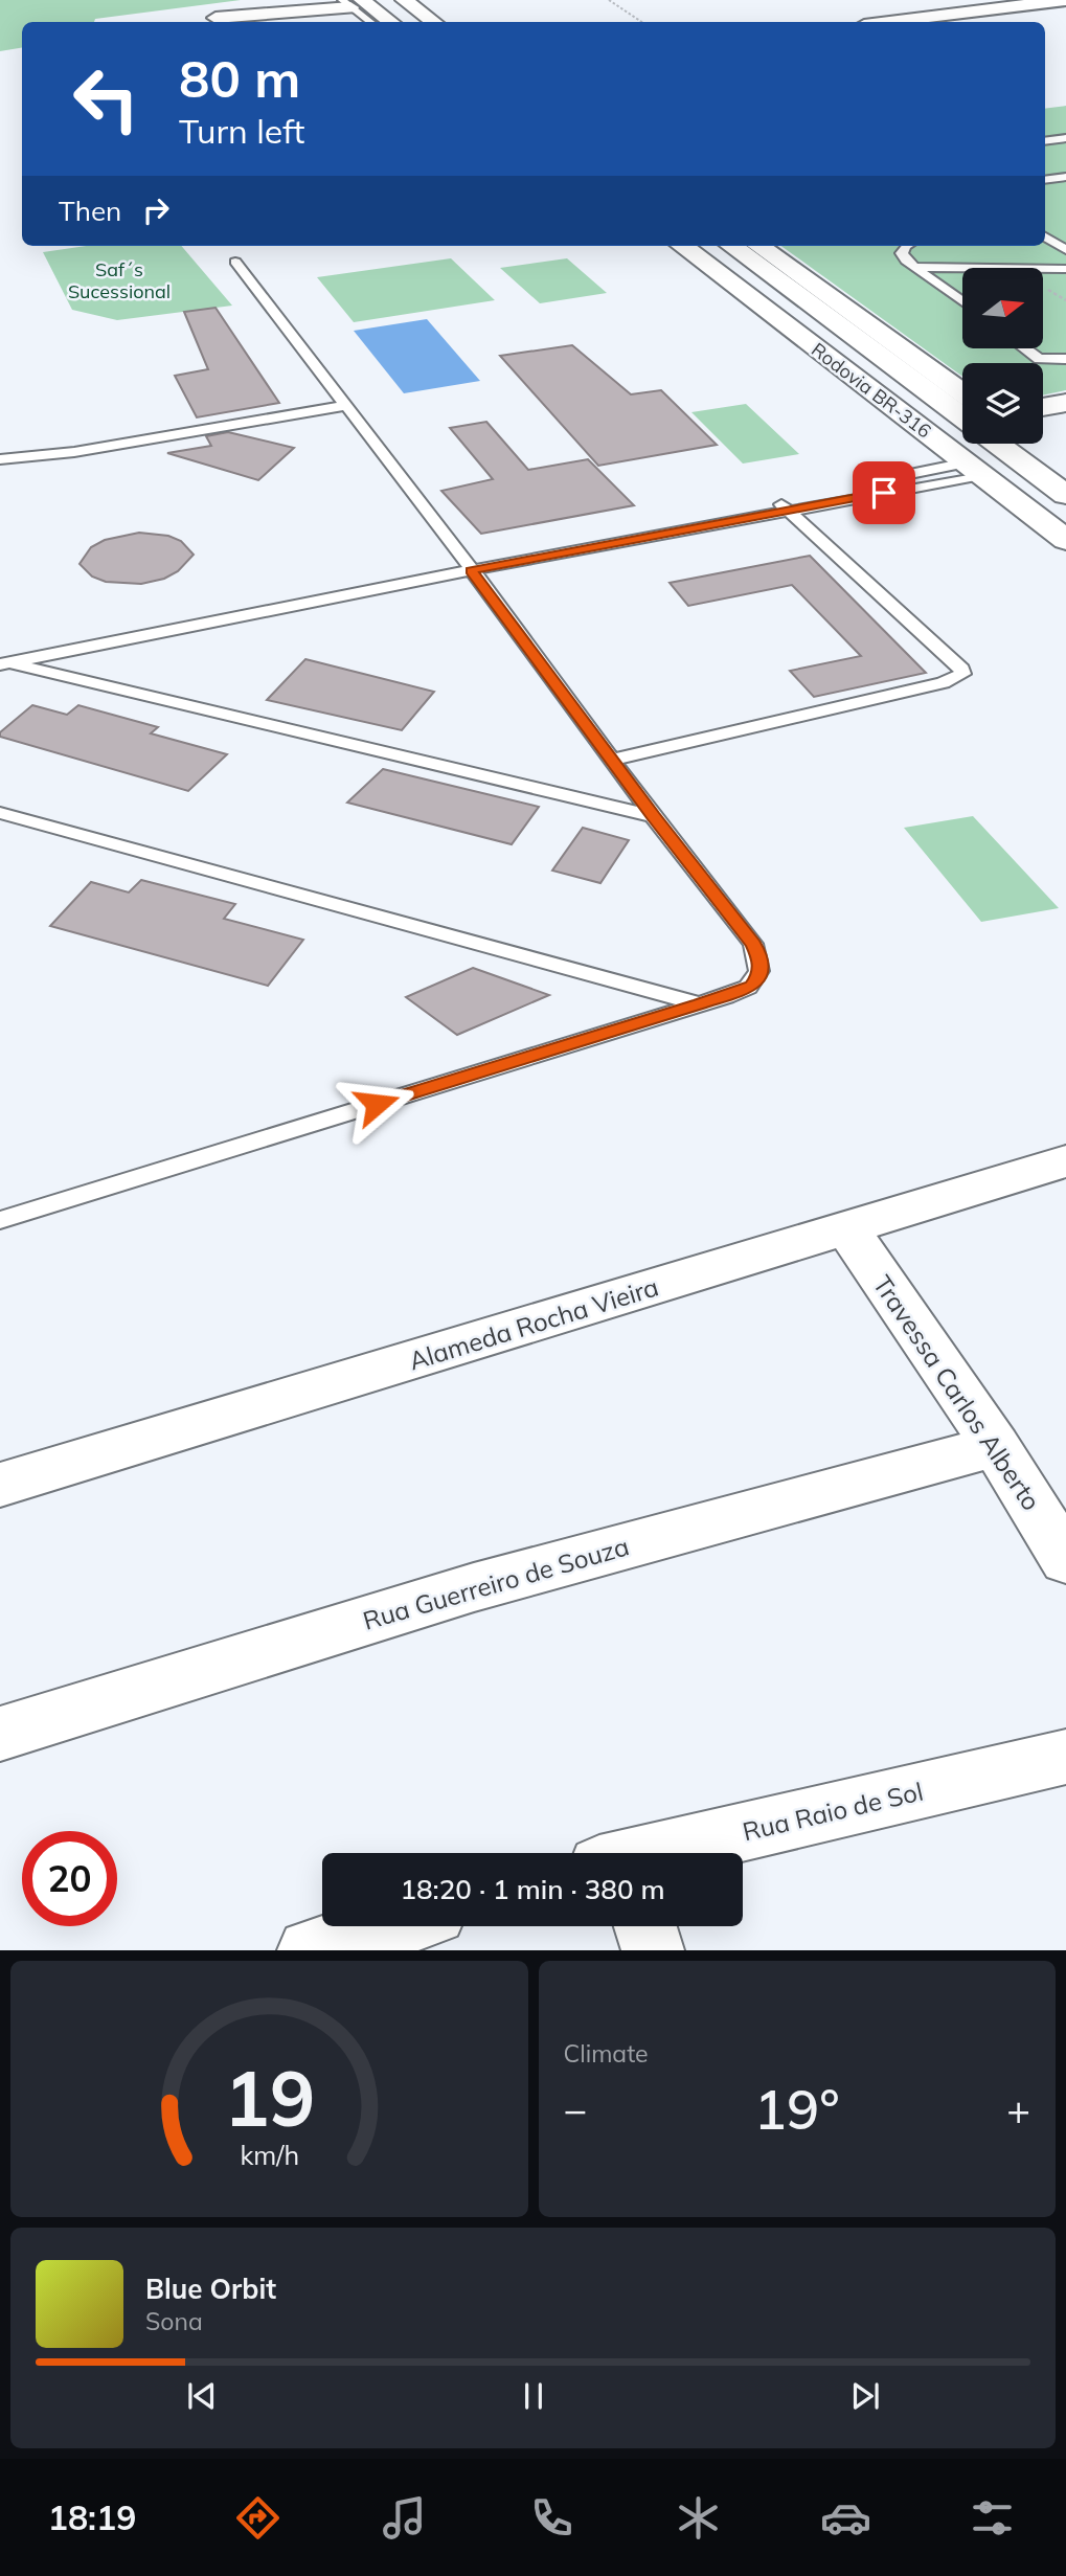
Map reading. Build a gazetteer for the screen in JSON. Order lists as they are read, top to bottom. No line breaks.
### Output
{"streets":{"main road":["Rodovia BR-316","Alameda Rocha Vieira","Travessa Carlos Alberto","Rua Guerreiro de Souza","Rua Raio de Sol"]},"crossings":[["Alameda Rocha Vieira","Travessa Carlos Alberto"],["Travessa Carlos Alberto","Rua Guerreiro de Souza"]],"parks":["Saf´s Sucessional"],"north":"right","page":{"turn":["80 m","Turn left"],"then":"Then","limit":"20","trip":"18:20 · 1 min · 380 m","tile":"Climate","heat":["−","19°","+"],"song":["Blue Orbit","Sona"],"tabs":"18:19","gauge":["19","km/h"]}}
